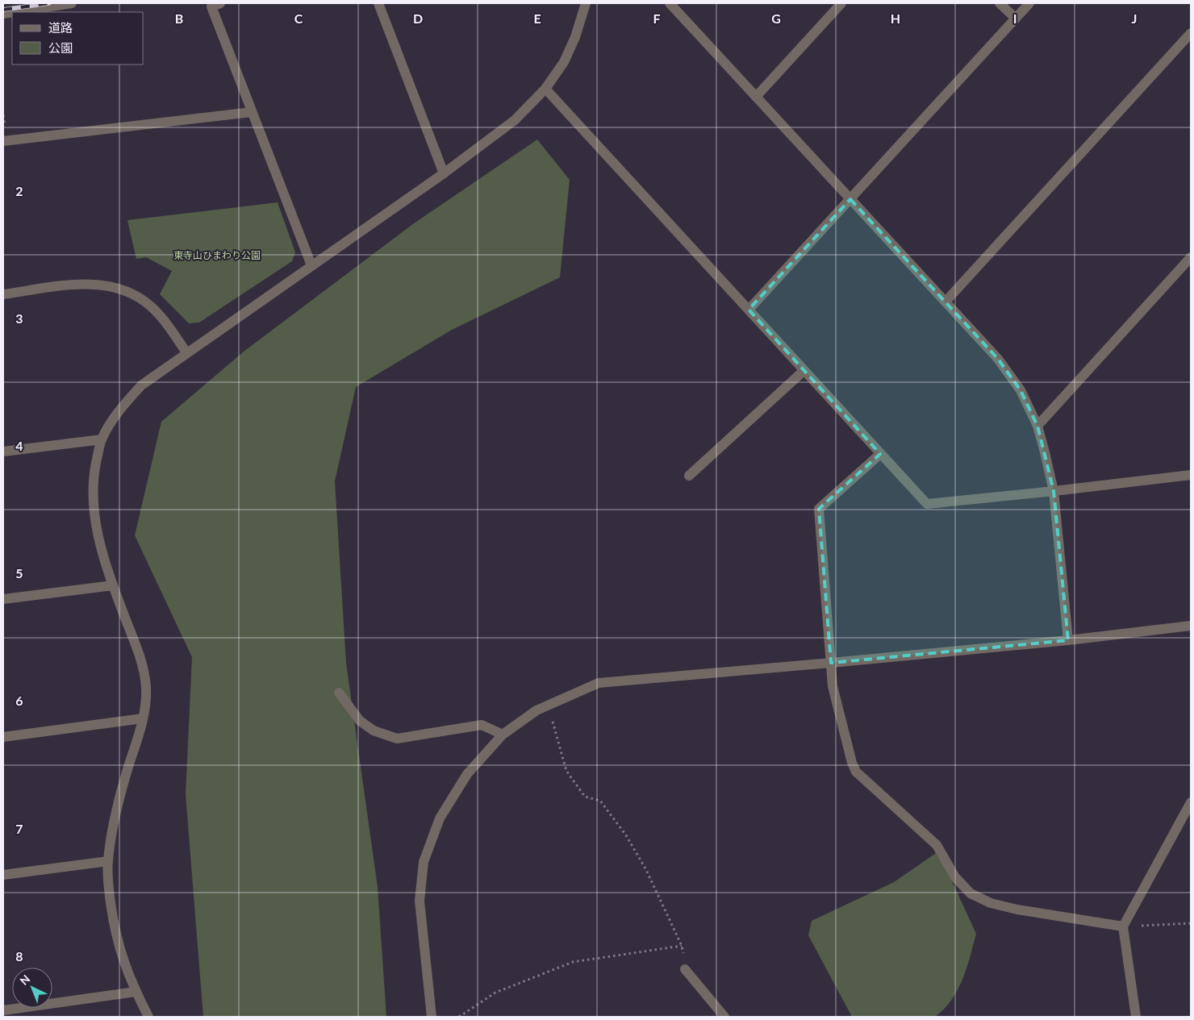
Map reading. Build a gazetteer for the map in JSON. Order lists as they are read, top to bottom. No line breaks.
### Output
{"parks":["東寺山ひまわり公園"],"legend":["道路","公園"],"north":"top left","grid":{"columns":["B","C","D","E","F","G","H","I","J"],"rows":["2","3","4","5","6","7","8"]}}
